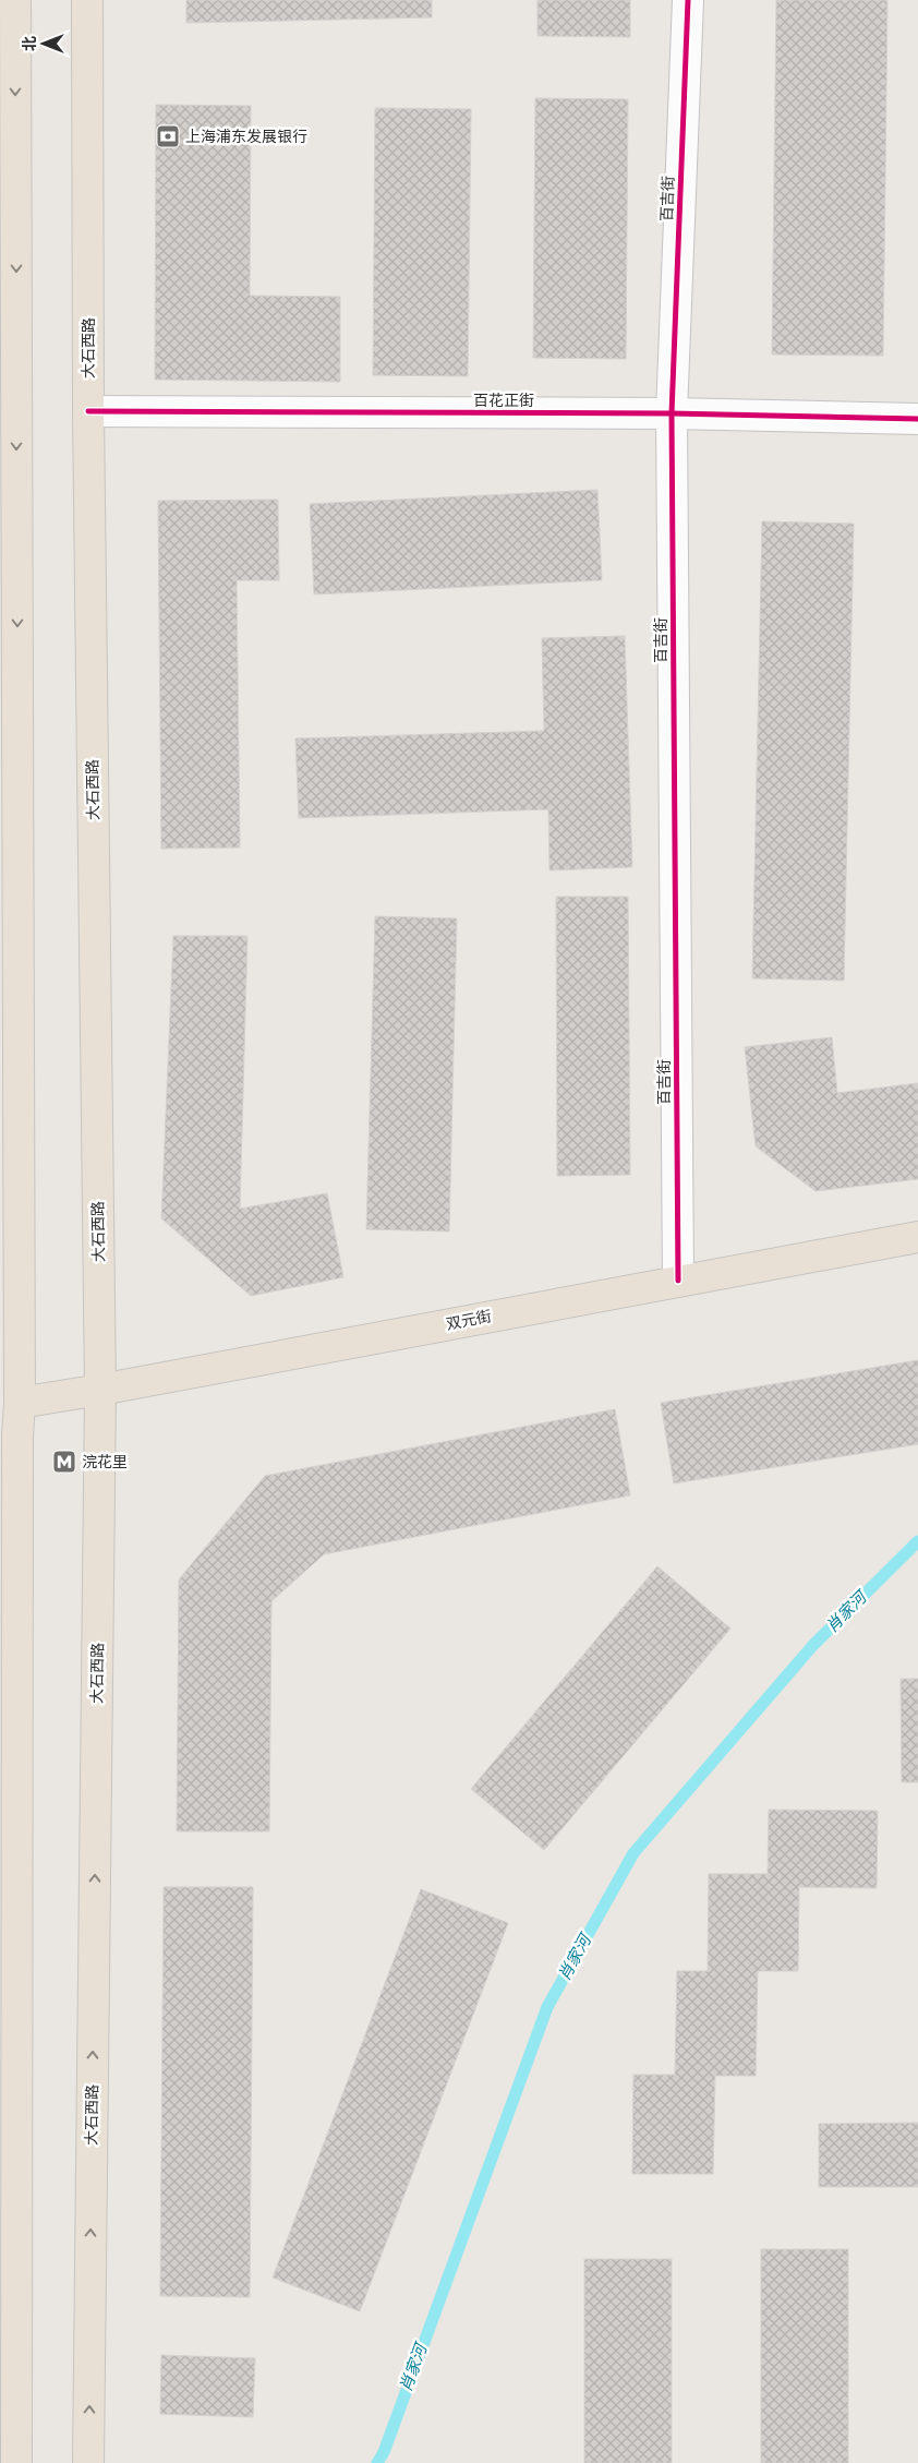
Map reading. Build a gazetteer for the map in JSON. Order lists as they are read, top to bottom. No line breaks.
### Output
{"streets":{"main road":["大石西路","双元街"],"street":["百吉街","百花正街"]},"crossings":[["百吉街","百花正街"],["百吉街","双元街"],["大石西路","百花正街"],["大石西路","双元街"]],"water":["肖家河"],"places":{"bank":["上海浦东发展银行"],"metro station":["浣花里"]},"north":"left"}
